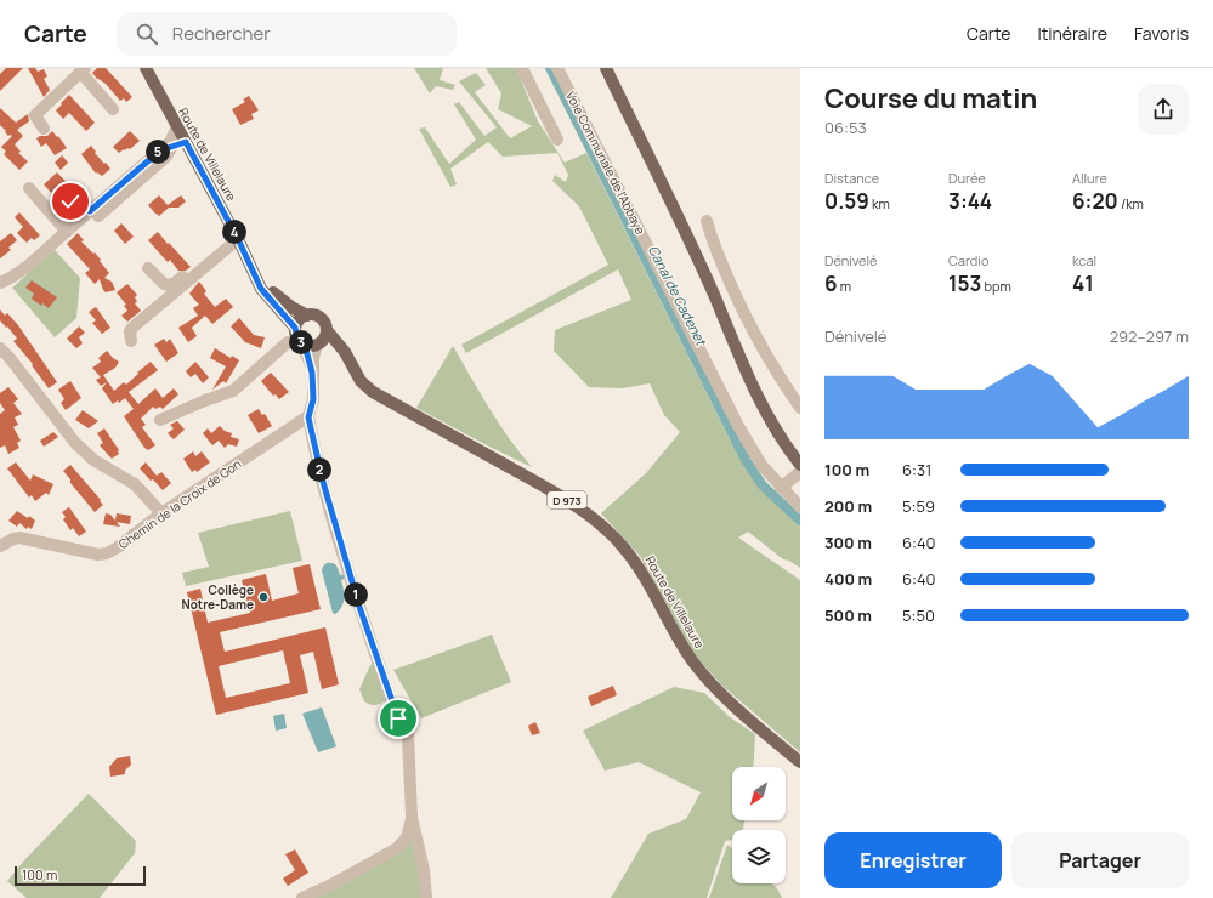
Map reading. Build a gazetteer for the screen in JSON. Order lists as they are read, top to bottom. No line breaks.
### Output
{"streets":{"main road":["Route de Villelaure","D 973"],"street":["Voie Communale de l'Abbaye","Chemin de la Croix de Gon"]},"water":["Canal de Cadenet"],"places":["Collège Notre-Dame"],"scale_bar":"100 m","north":"bottom left","page":{"header":"Carte","search":"Rechercher","nav":["Carte","Itinéraire","Favoris"],"heading":["Course du matin","06:53"],"pins":["5","4","3","2","1"],"stats":[["Distance","0.59 km"],["Durée","3:44"],["Allure","6:20 /km"],["Dénivelé","6 m"],["Cardio","153 bpm"],["kcal","41"]],"chart":["Dénivelé","292–297 m"],"list":[{"name":"100 m","note":"6:31"},{"name":"200 m","note":"5:59"},{"name":"300 m","note":"6:40"},{"name":"400 m","note":"6:40"},{"name":"500 m","note":"5:50"}],"buttons":["Enregistrer","Partager"],"scale":"100 m"}}
